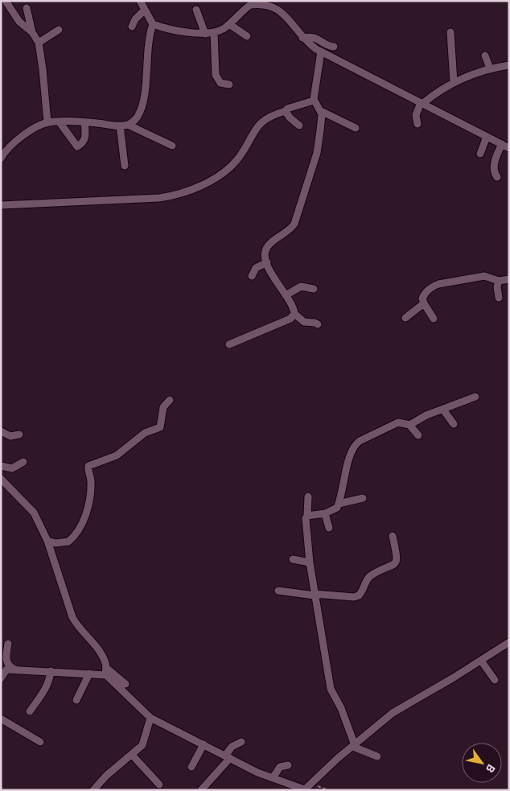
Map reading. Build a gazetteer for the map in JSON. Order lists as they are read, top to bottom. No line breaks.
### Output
{"north":"bottom right"}
